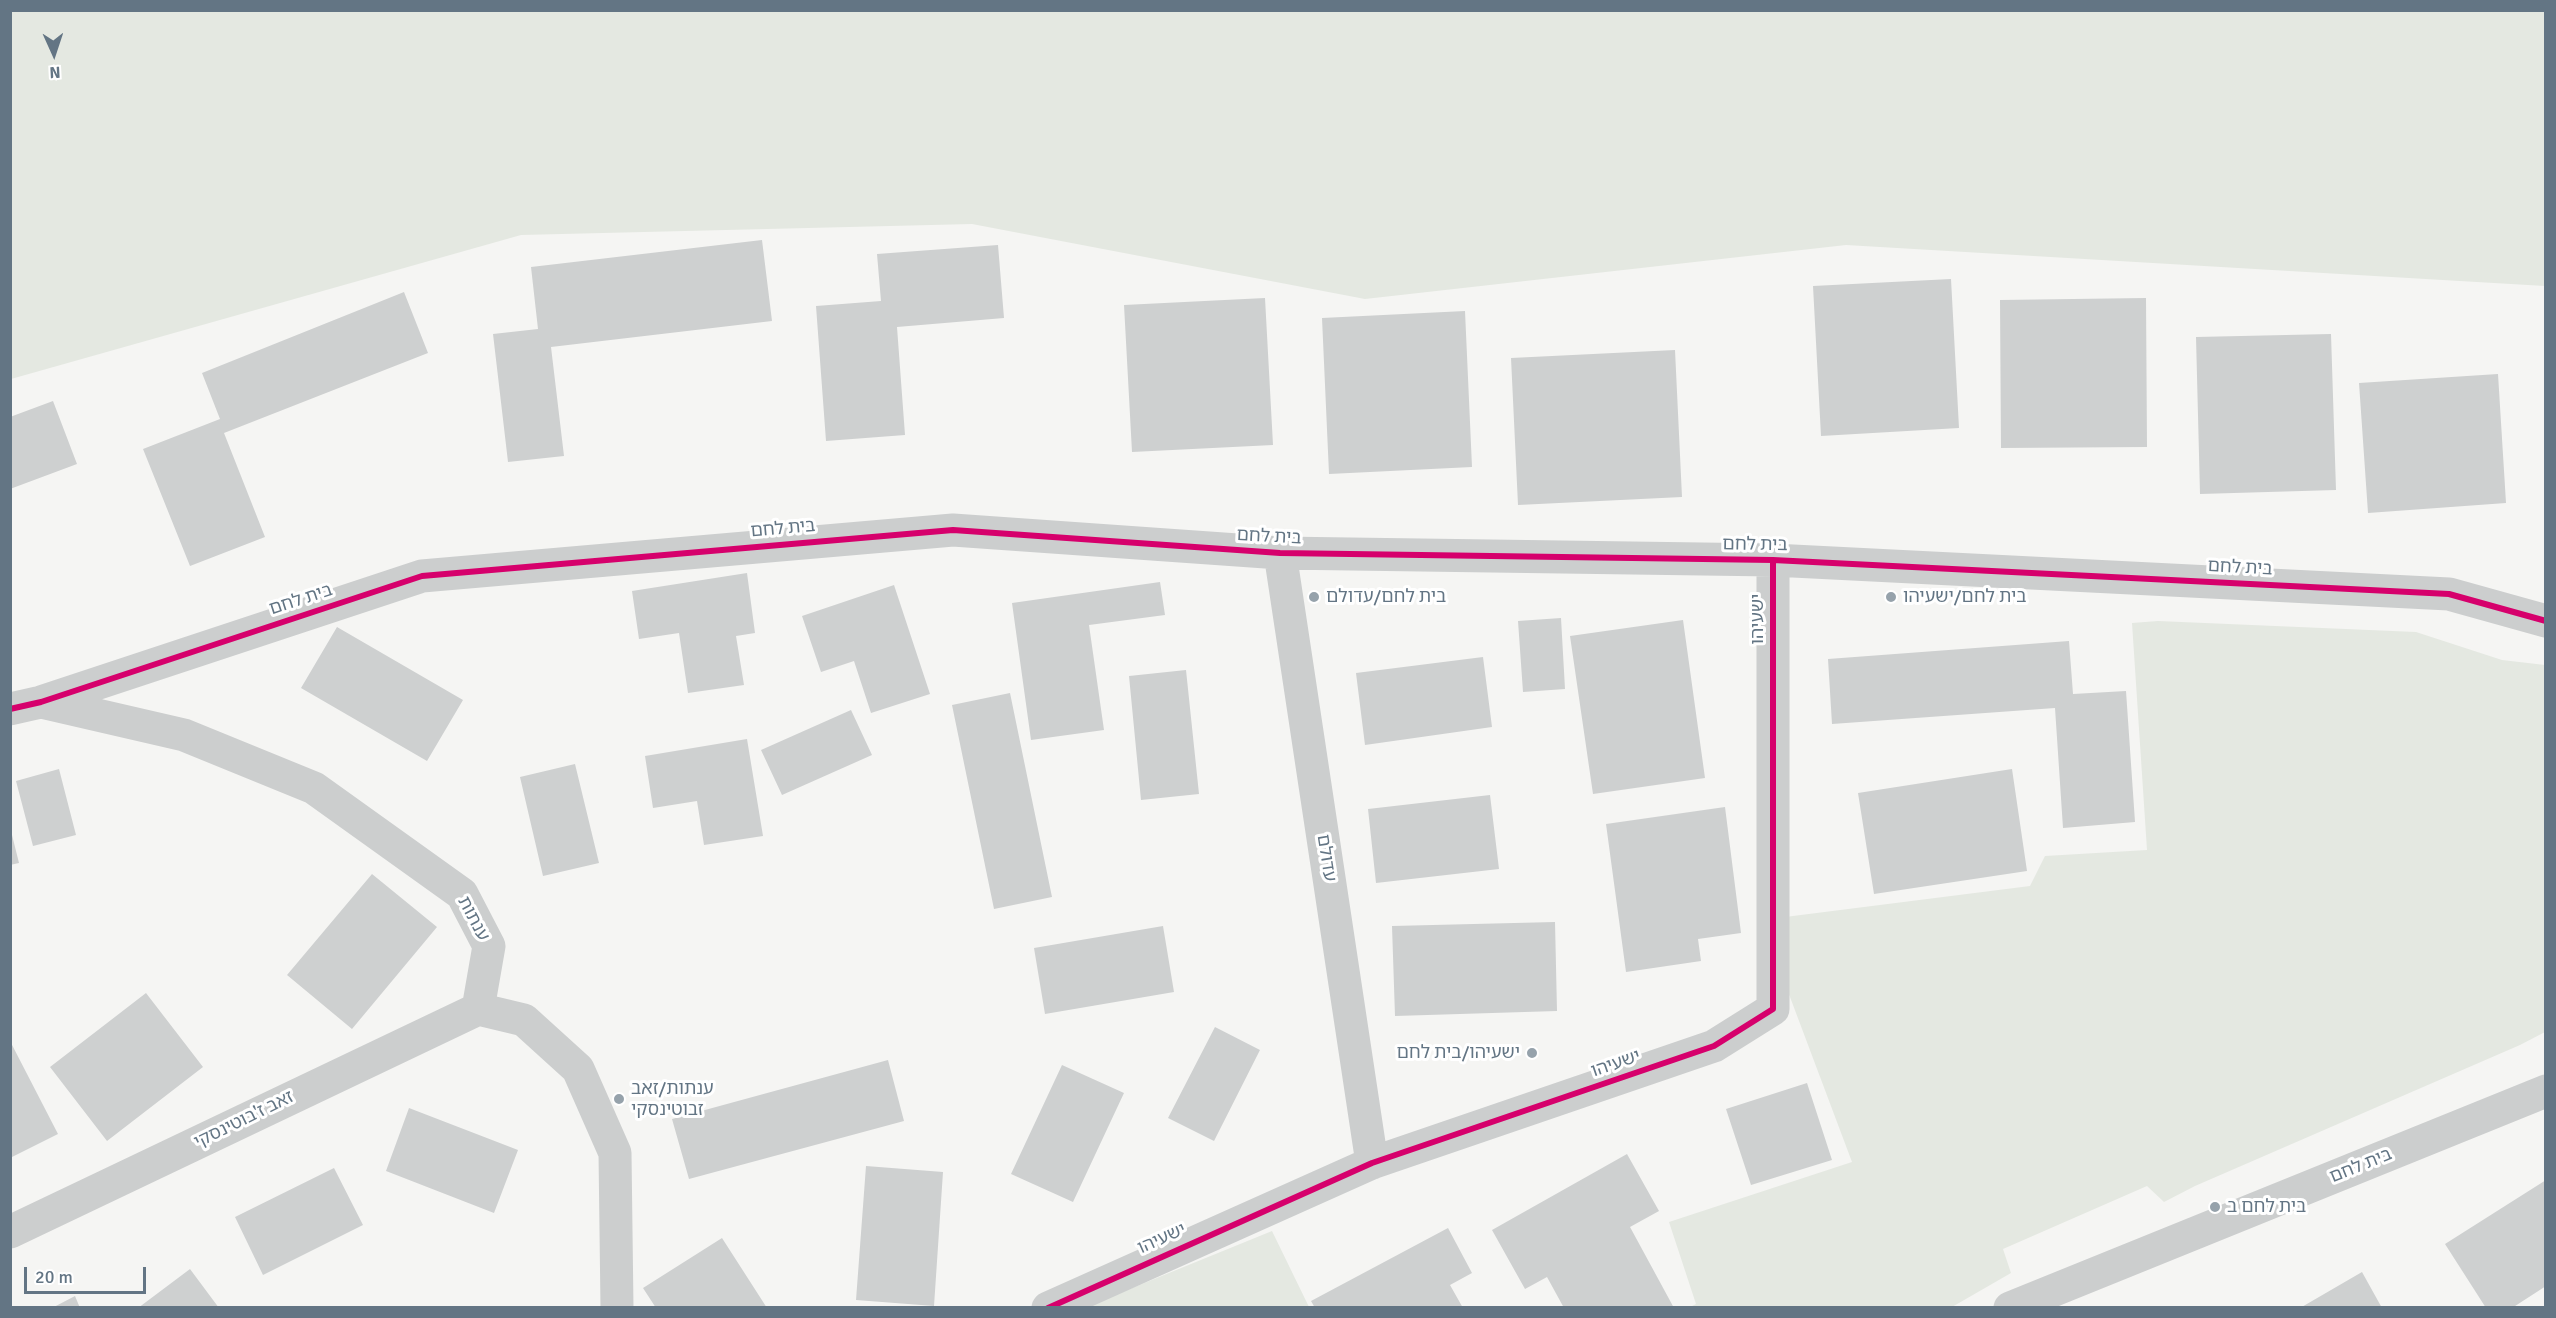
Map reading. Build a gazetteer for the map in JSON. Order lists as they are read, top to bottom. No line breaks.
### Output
{"streets":{"street":["בית לחם","ישעיהו","עדולם","ענתות","זאב ז'בוטינסקי"]},"crossings":[["בית לחם","ישעיהו"],["בית לחם","עדולם"],["בית לחם","ענתות"],["ישעיהו","עדולם"],["ענתות","זאב ז'בוטינסקי"]],"places":["בית לחם/עדולם","בית לחם/ישעיהו","ישעיהו/בית לחם","ענתות/זאב זבוטינסקי","בית לחם ב"],"scale_bar":"20 m","north":"bottom"}
